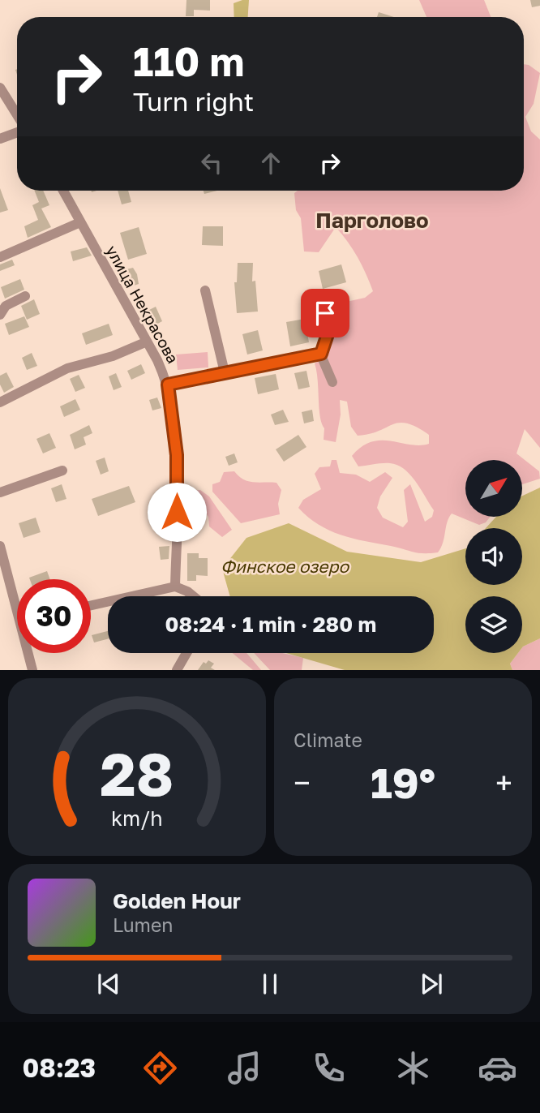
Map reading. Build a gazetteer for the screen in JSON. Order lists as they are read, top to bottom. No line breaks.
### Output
{"streets":{"street":["улица Некрасова"]},"districts":["Парголово"],"water":["Финское озеро"],"north":"top right","page":{"turn":["110 m","Turn right"],"limit":"30","trip":"08:24 · 1 min · 280 m","tile":"Climate","heat":["−","19°","+"],"song":["Golden Hour","Lumen"],"tabs":"08:23","gauge":["28","km/h"]}}
